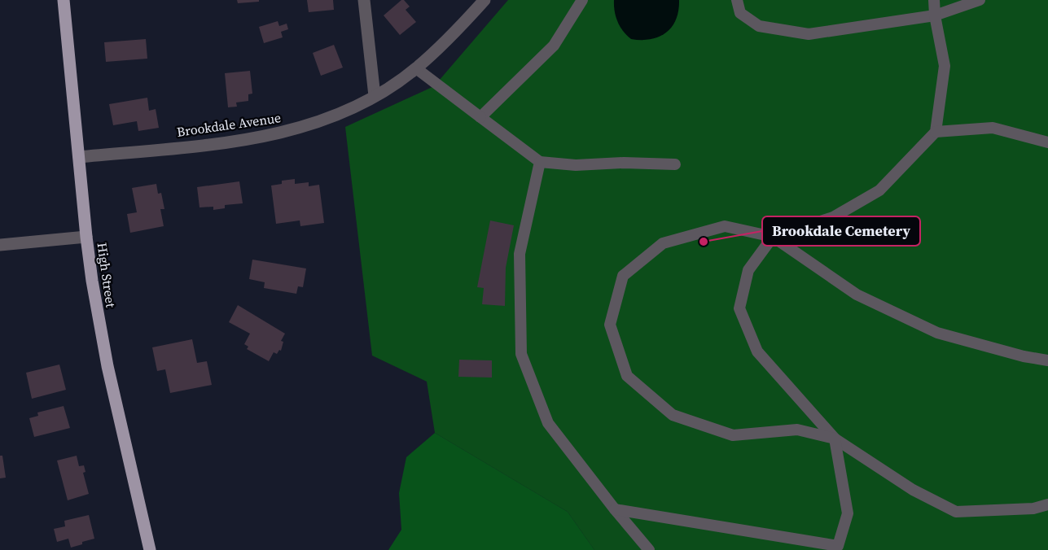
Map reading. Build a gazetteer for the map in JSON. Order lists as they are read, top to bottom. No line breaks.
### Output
{"streets":{"main road":["High Street"],"street":["Brookdale Avenue"]},"crossings":[["Brookdale Avenue","High Street"]],"places":["Brookdale Cemetery"]}
